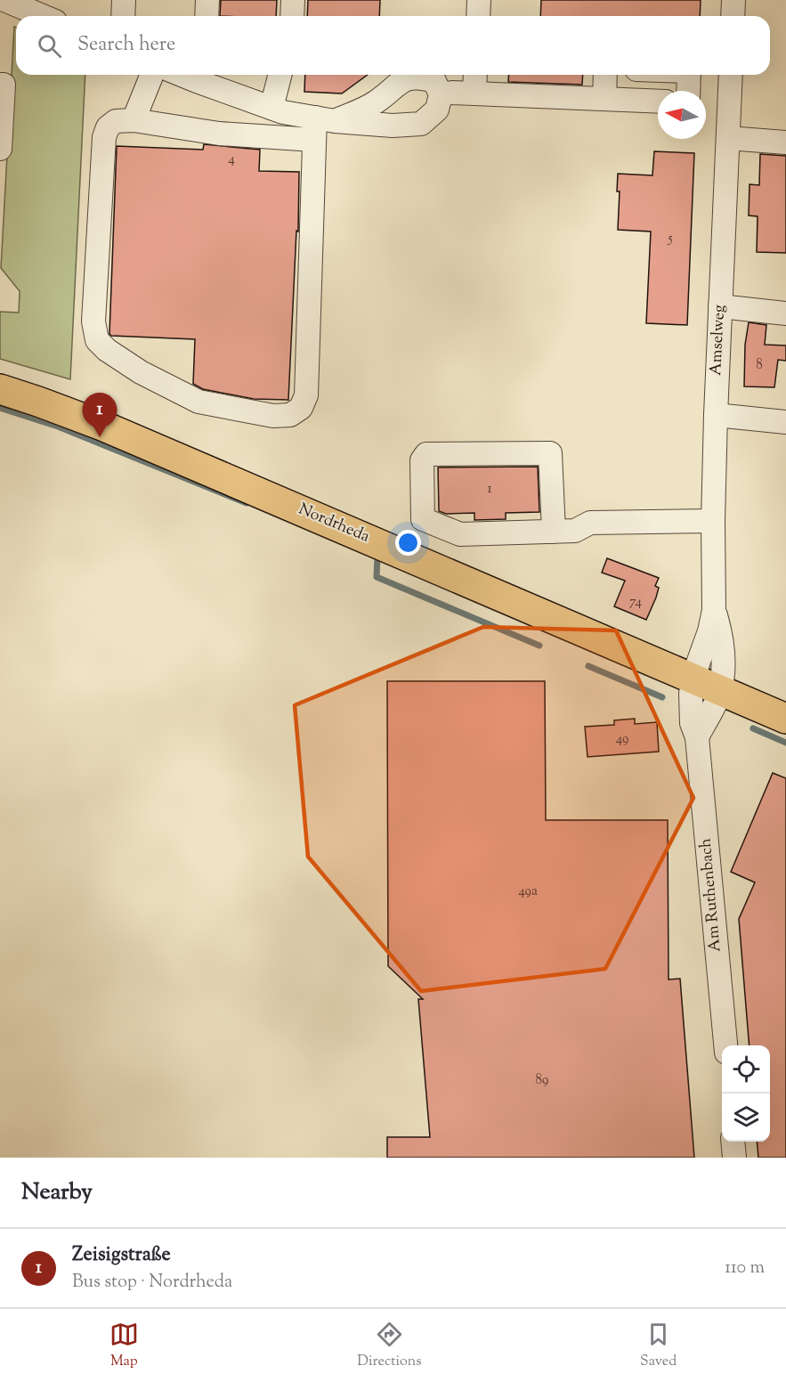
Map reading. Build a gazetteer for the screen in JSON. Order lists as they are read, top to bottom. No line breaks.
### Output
{"streets":{"main road":["Nordrheda"],"street":["Amselweg","Am Ruthenbach"]},"crossings":[["Amselweg","Nordrheda"],["Amselweg","Am Ruthenbach"],["Nordrheda","Am Ruthenbach"]],"house_numbers":["4","5","8","1","74","49","49a","89"],"north":"left","page":{"search":"Search here","pins":"1","heading":"Nearby","list":[{"mark":"1","name":"Zeisigstraße","note":"Bus stop · Nordrheda","value":"110 m"}],"nav":["Map","Directions","Saved"]}}
